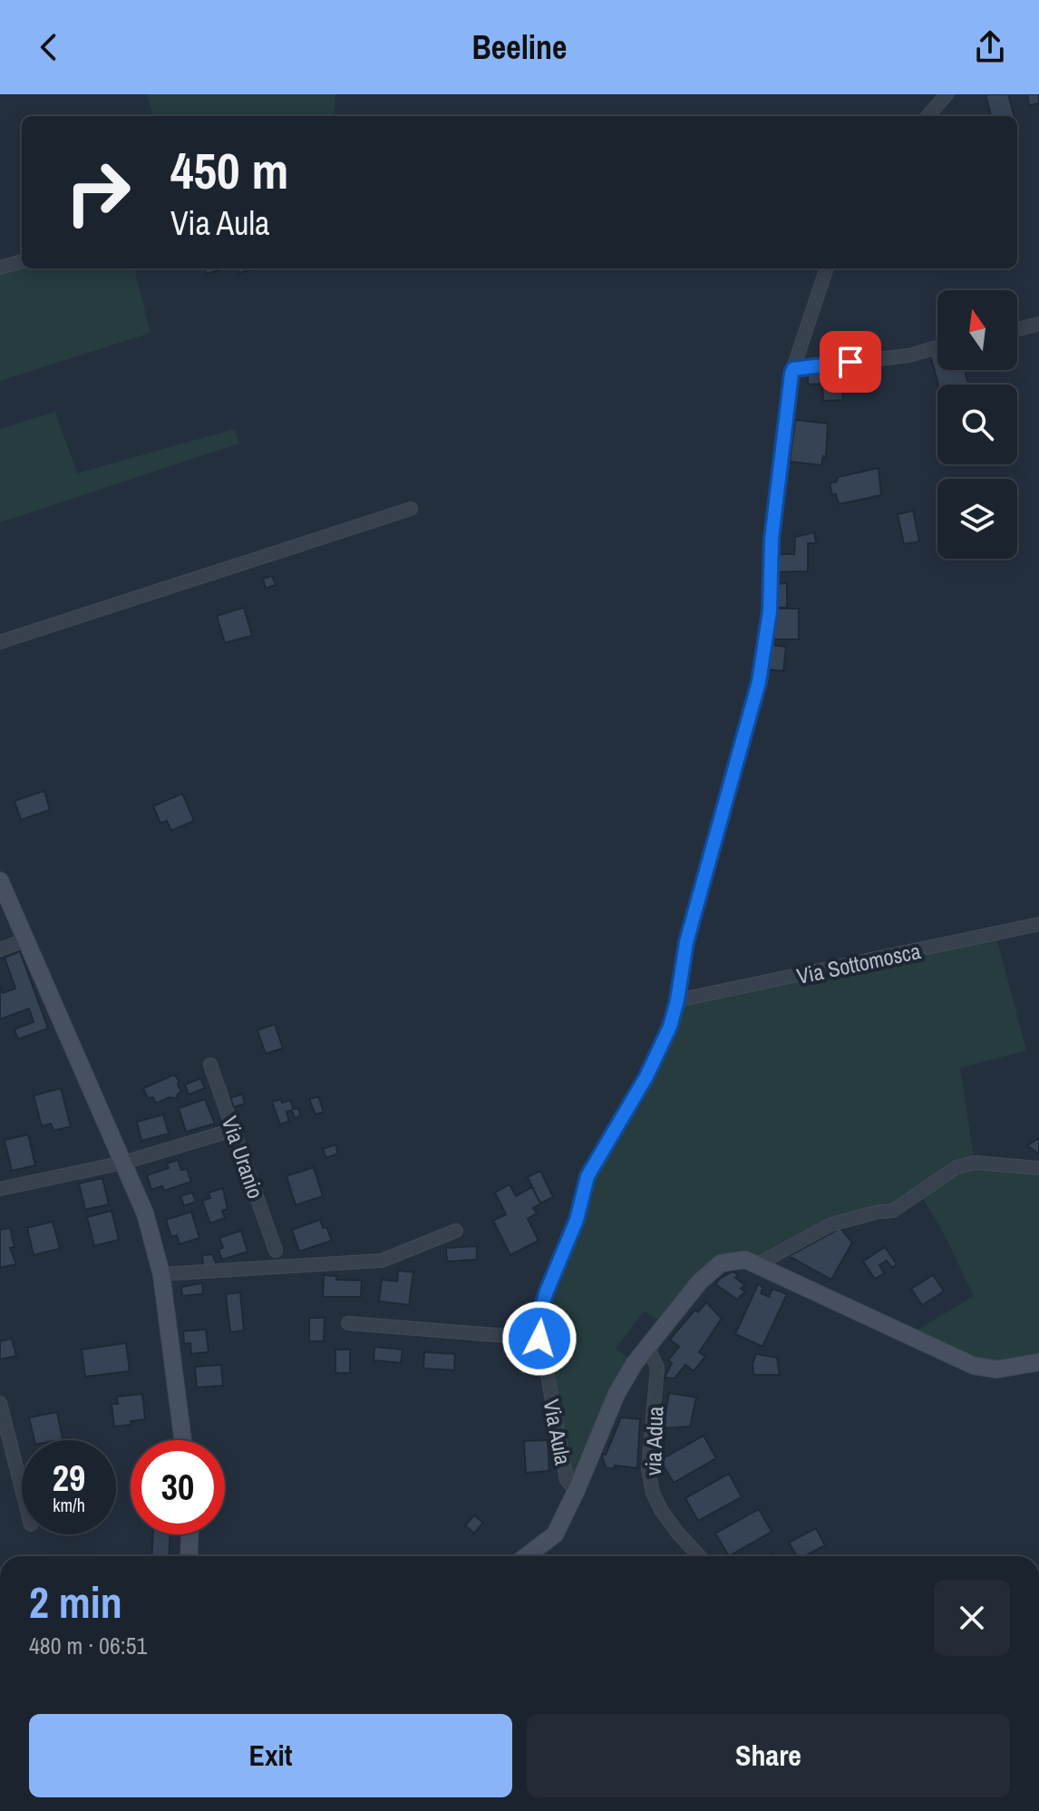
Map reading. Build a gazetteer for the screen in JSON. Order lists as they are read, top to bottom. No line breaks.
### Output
{"streets":{"street":["Via Sottomosca","Via Uranio","Via Aula","via Adua"]},"crossings":[["Via Sottomosca","Via Aula"]],"north":"top","page":{"header":"Beeline","turn":["450 m","Via Aula"],"speed":"29 km/h","limit":"30","heading":["2 min","480 m · 06:51"],"buttons":["Exit","Share"]}}
